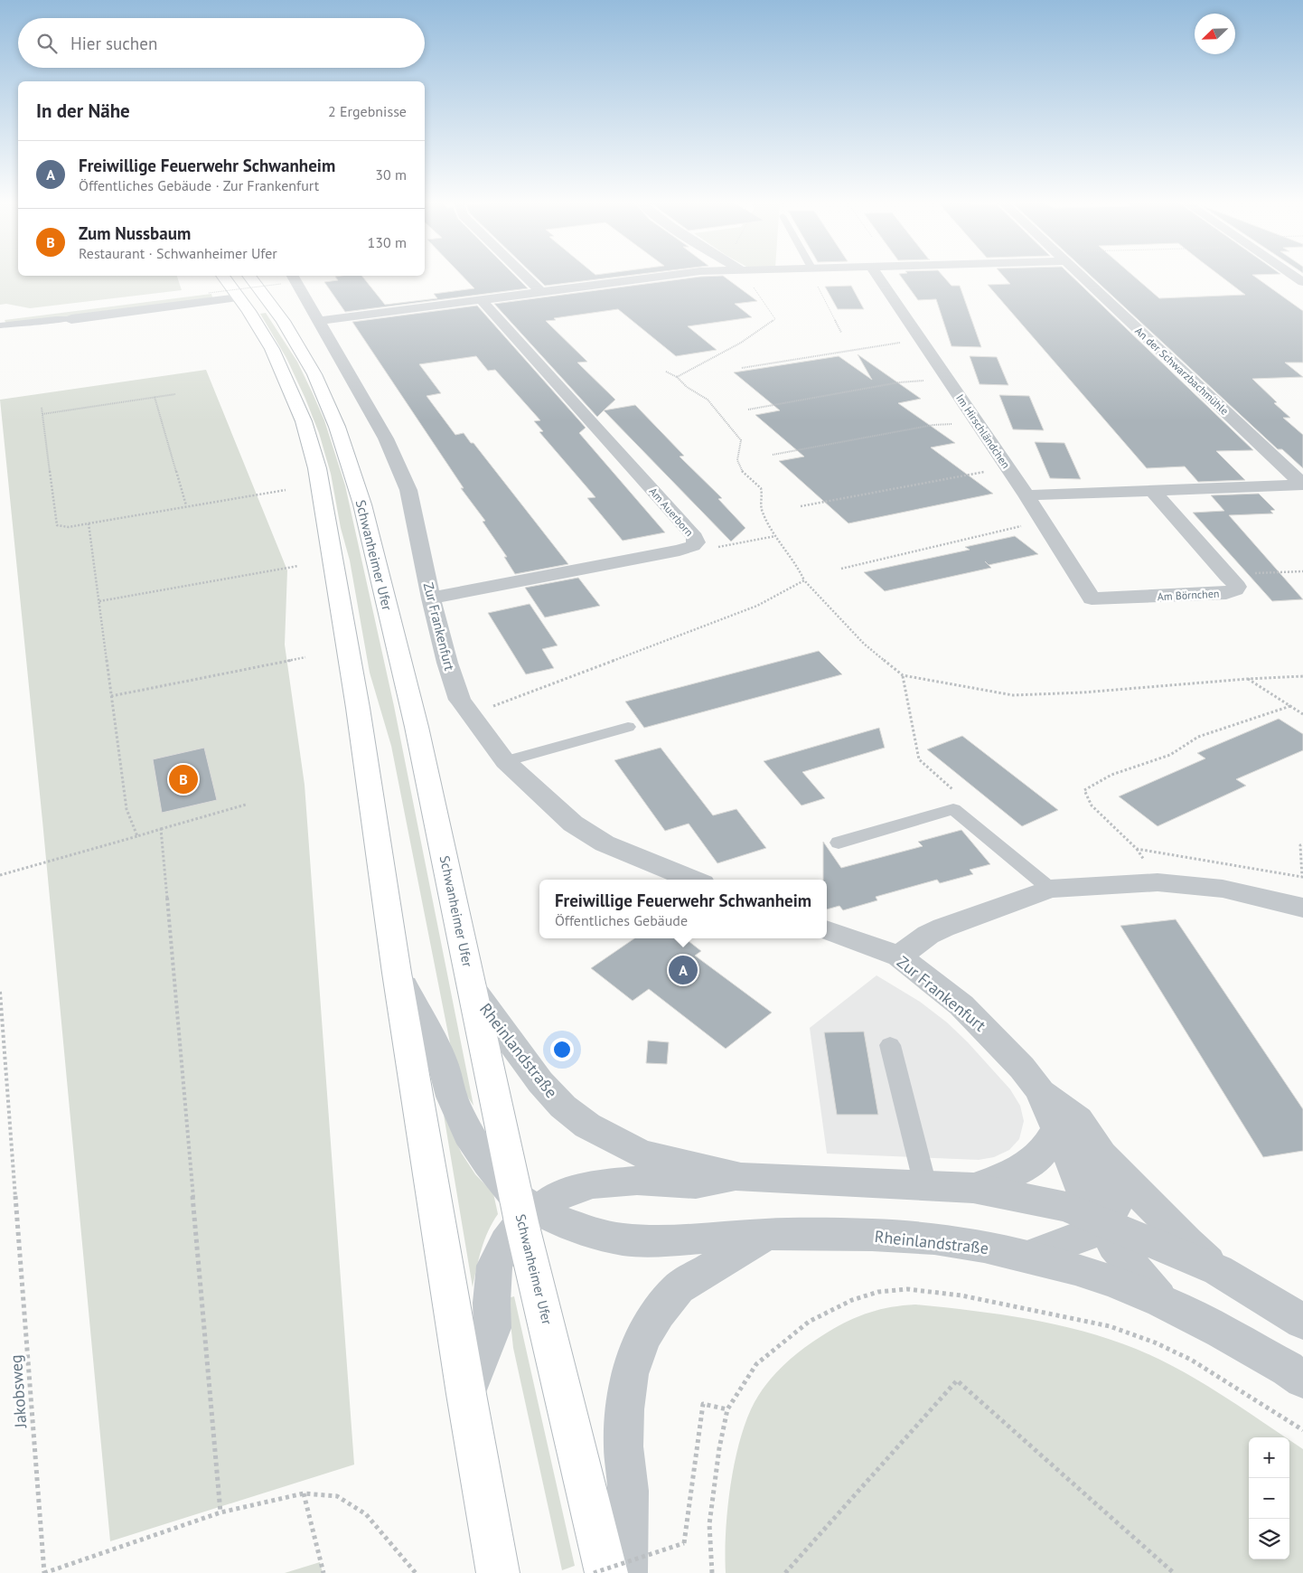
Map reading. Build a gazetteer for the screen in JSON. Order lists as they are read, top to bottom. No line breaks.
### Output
{"streets":{"main road":["Schwanheimer Ufer"],"street":["An der Schwarzbachmühle","Im Hirschländchen","Am Auerborn","Am Börnchen","Zur Frankenfurt","Rheinlandstraße"],"path":["Jakobsweg"]},"crossings":[["An der Schwarzbachmühle","Im Hirschländchen"],["An der Schwarzbachmühle","Am Börnchen"],["Im Hirschländchen","Am Börnchen"],["Am Auerborn","Zur Frankenfurt"],["Schwanheimer Ufer","Rheinlandstraße"],["Zur Frankenfurt","Rheinlandstraße"]],"north":"bottom left","page":{"search":"Hier suchen","heading":["In der Nähe","2 Ergebnisse"],"list":[{"mark":"A","name":"Freiwillige Feuerwehr Schwanheim","note":"Öffentliches Gebäude · Zur Frankenfurt","value":"30 m"},{"mark":"B","name":"Zum Nussbaum","note":"Restaurant · Schwanheimer Ufer","value":"130 m"}],"pins":["B","A"],"popup":["Freiwillige Feuerwehr Schwanheim","Öffentliches Gebäude"],"map_buttons":["+","−"]}}
